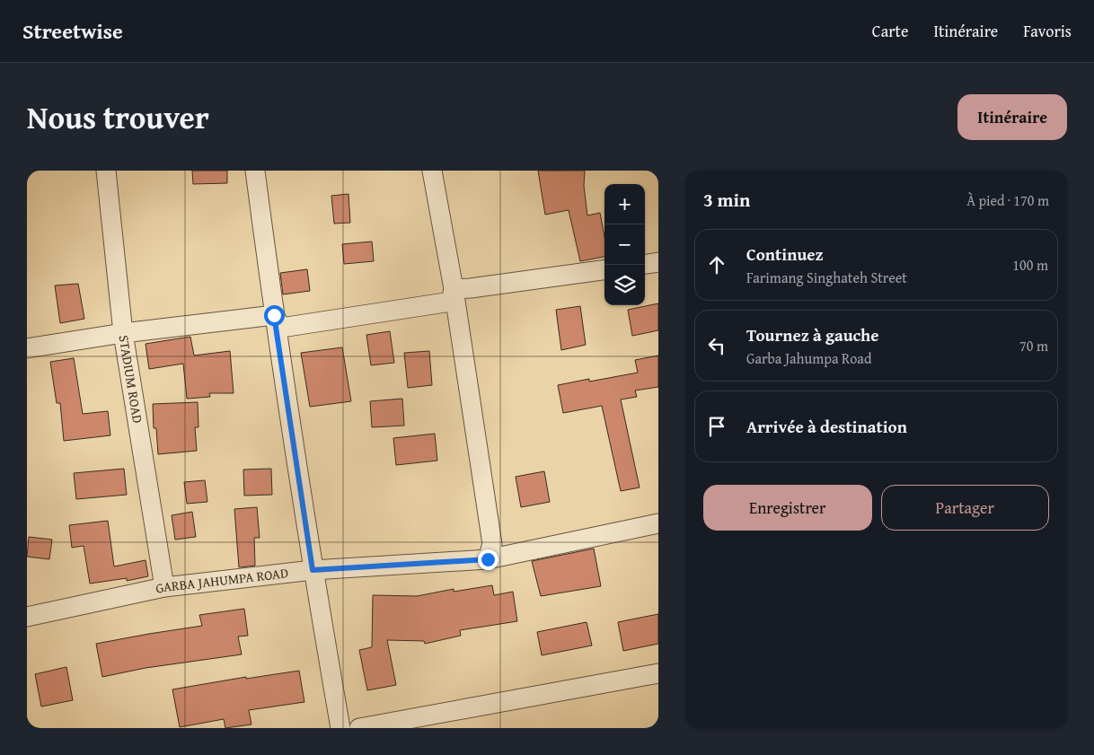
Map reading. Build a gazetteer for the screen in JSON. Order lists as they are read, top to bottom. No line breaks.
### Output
{"streets":{"street":["STADIUM ROAD","GARBA JAHUMPA ROAD"]},"crossings":[["STADIUM ROAD","GARBA JAHUMPA ROAD"]],"page":{"header":"Streetwise","nav":["Carte","Itinéraire","Favoris"],"title":"Nous trouver","buttons":["Itinéraire",["Enregistrer","Partager"]],"heading":["3 min","À pied · 170 m"],"map_buttons":["+","−"],"list":[["Continuez","Farimang Singhateh Street","100 m"],["Tournez à gauche","Garba Jahumpa Road","70 m"],"Arrivée à destination"]}}
